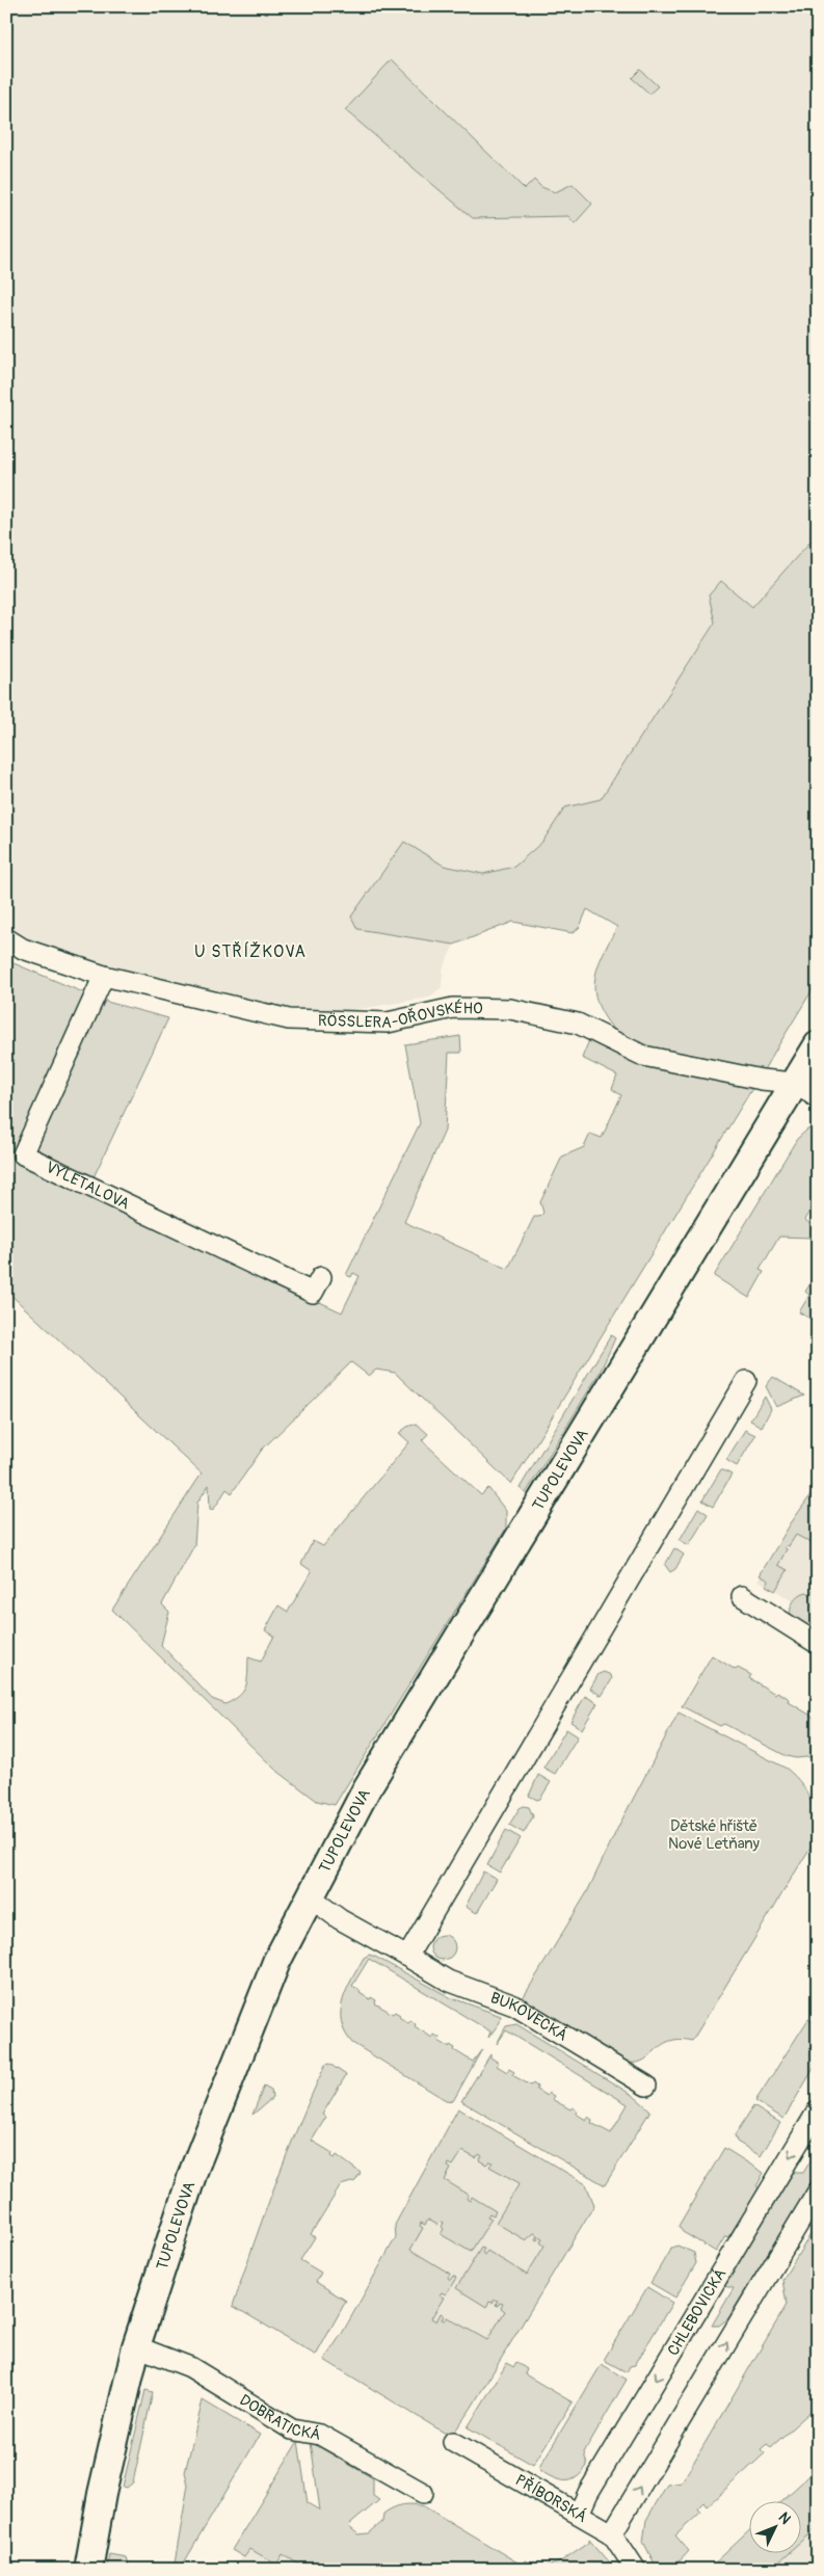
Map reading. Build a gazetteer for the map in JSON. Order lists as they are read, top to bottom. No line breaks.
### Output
{"streets":{"main road":["TUPOLEVOVA"],"street":["RÖSSLERA-OŘOVSKÉHO","VYLETALOVA","BUKOVECKÁ","CHLEBOVICKÁ","DOBRATICKÁ","PŘÍBORSKÁ"]},"crossings":[["RÖSSLERA-OŘOVSKÉHO","VYLETALOVA"],["RÖSSLERA-OŘOVSKÉHO","TUPOLEVOVA"],["TUPOLEVOVA","DOBRATICKÁ"],["CHLEBOVICKÁ","PŘÍBORSKÁ"]],"districts":["U STŘÍŽKOVA"],"parks":["Dětské hřiště Nové Letňany"],"north":"top right"}
